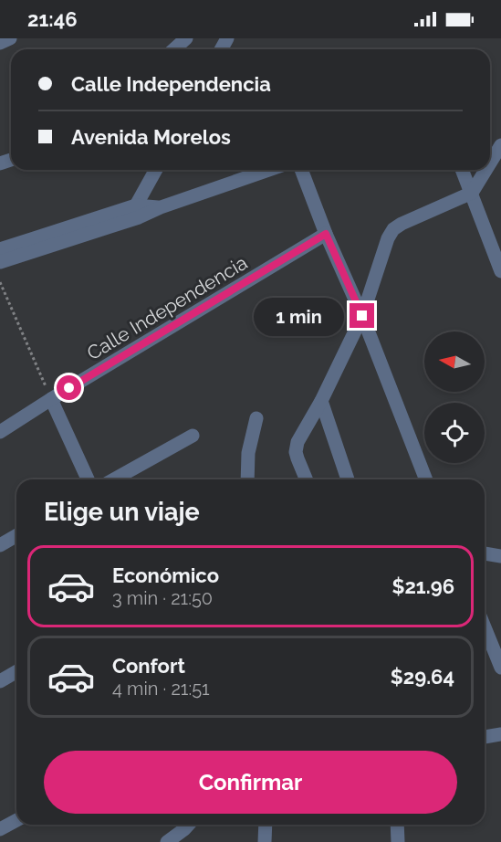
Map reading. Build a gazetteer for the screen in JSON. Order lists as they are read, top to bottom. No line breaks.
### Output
{"streets":{"street":["Calle Independencia"]},"north":"left","page":{"status":"21:46","banner":["Calle Independencia","Avenida Morelos"],"bubble":"1 min","heading":"Elige un viaje","list":[{"name":"Económico","note":"3 min · 21:50","value":"$21.96"},{"name":"Confort","note":"4 min · 21:51","value":"$29.64"}],"buttons":"Confirmar"}}
